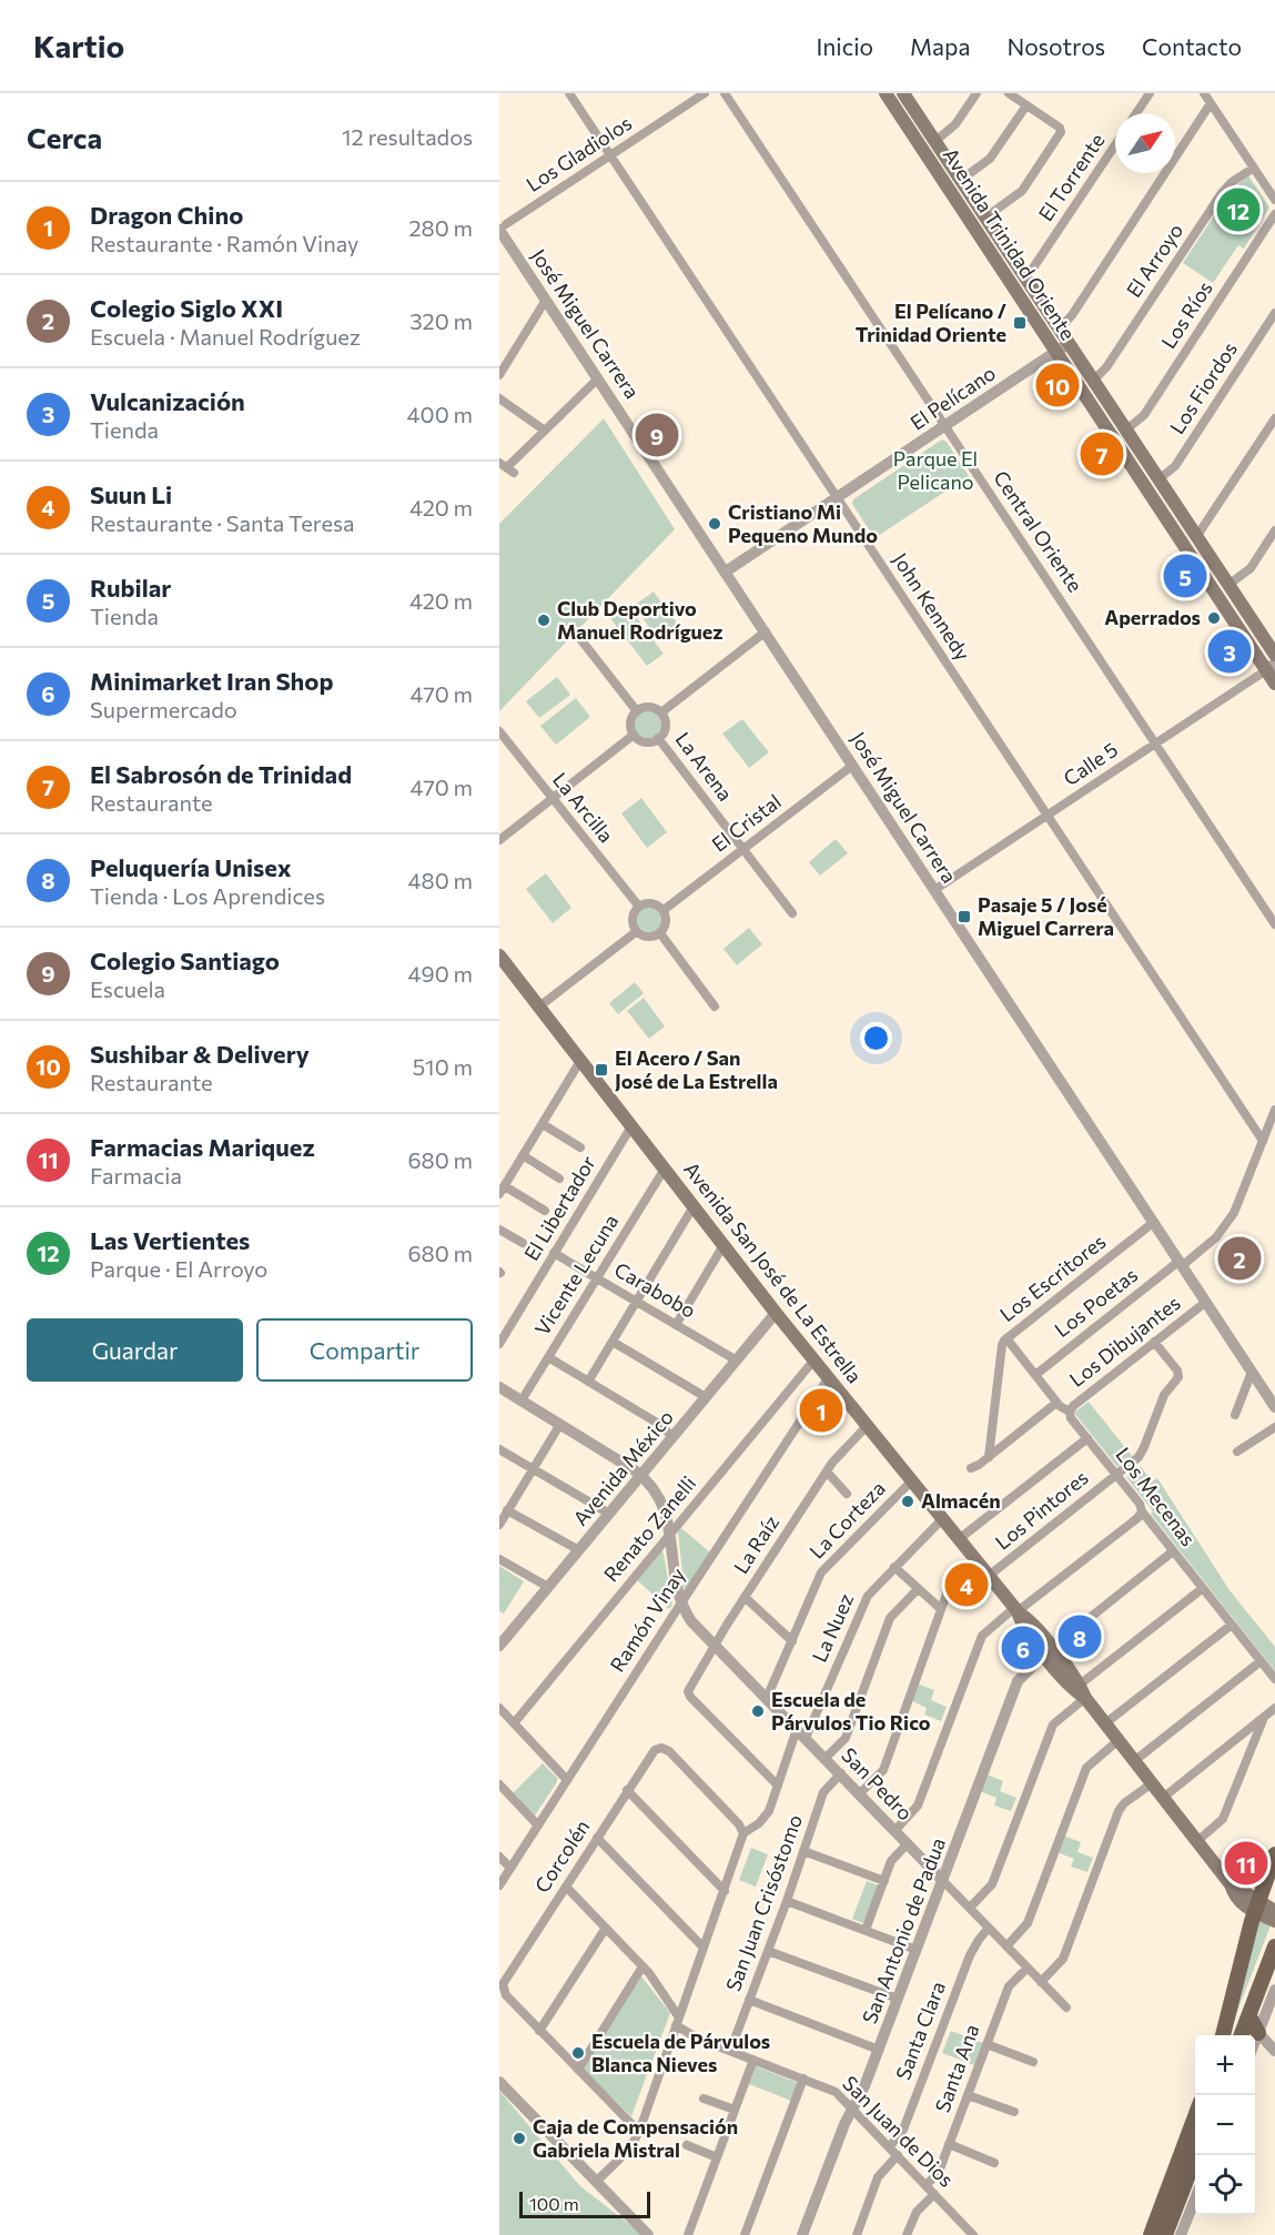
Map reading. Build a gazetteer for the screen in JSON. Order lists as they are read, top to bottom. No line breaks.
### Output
{"streets":{"main road":["Avenida Trinidad Oriente","Avenida San José de La Estrella"],"street":["Los Gladiolos","El Torrente","El Arroyo","Los Ríos","José Miguel Carrera","Los Fiordos","El Pelícano","Central Oriente","John Kennedy","Calle 5","La Arena","La Arcilla","El Cristal","El Libertador","Vicente Lecuna","Los Escritores","Carabobo","Los Poetas","Los Dibujantes","Avenida México","Los Mecenas","Los Pintores","La Corteza","Renato Zanelli","La Raíz","Ramón Vinay","La Nuez","San Pedro","Corcolén","San Juan Crisóstomo","San Antonio de Padua","Santa Clara","Santa Ana","San Juan de Dios"]},"crossings":[["Los Gladiolos","José Miguel Carrera"],["Los Gladiolos","John Kennedy"],["El Torrente","Avenida Trinidad Oriente"],["Avenida Trinidad Oriente","El Arroyo"],["Avenida Trinidad Oriente","Los Ríos"],["Avenida Trinidad Oriente","Los Fiordos"],["Avenida Trinidad Oriente","El Pelícano"],["Avenida Trinidad Oriente","Calle 5"],["José Miguel Carrera","El Pelícano"],["José Miguel Carrera","Calle 5"],["José Miguel Carrera","El Cristal"],["José Miguel Carrera","Los Escritores"],["José Miguel Carrera","Los Poetas"],["José Miguel Carrera","Los Dibujantes"],["El Pelícano","Central Oriente"],["El Pelícano","John Kennedy"],["Central Oriente","Calle 5"],["John Kennedy","Calle 5"],["John Kennedy","Los Poetas"],["La Arena","El Cristal"],["La Arcilla","El Cristal"],["El Libertador","Avenida San José de La Estrella"],["El Libertador","Carabobo"],["Avenida San José de La Estrella","Vicente Lecuna"],["Avenida San José de La Estrella","Avenida México"],["Avenida San José de La Estrella","Los Pintores"],["Avenida San José de La Estrella","La Corteza"],["Avenida San José de La Estrella","Renato Zanelli"],["Avenida San José de La Estrella","La Raíz"],["Avenida San José de La Estrella","Ramón Vinay"],["Avenida San José de La Estrella","La Nuez"],["Avenida San José de La Estrella","San Antonio de Padua"],["Vicente Lecuna","Carabobo"],["Vicente Lecuna","San Pedro"],["Los Escritores","Los Mecenas"],["Carabobo","Avenida México"],["Los Poetas","Los Mecenas"],["Los Dibujantes","Los Mecenas"],["Los Dibujantes","Los Pintores"],["Avenida México","San Pedro"],["Los Mecenas","Los Pintores"],["Los Pintores","San Pedro"],["La Corteza","San Pedro"],["Renato Zanelli","San Pedro"],["La Raíz","La Nuez"],["La Raíz","San Pedro"],["Ramón Vinay","San Pedro"],["La Nuez","San Pedro"],["La Nuez","Corcolén"],["San Pedro","San Juan Crisóstomo"],["San Pedro","San Antonio de Padua"],["San Pedro","Santa Clara"],["San Pedro","Santa Ana"],["San Juan Crisóstomo","San Juan de Dios"],["San Antonio de Padua","San Juan de Dios"],["Santa Clara","San Juan de Dios"],["Santa Ana","San Juan de Dios"]],"parks":["Parque El Pelicano"],"places":{"transit":["El Pelícano / Trinidad Oriente","Pasaje 5 / José Miguel Carrera","El Acero / San José de La Estrella"],"other":["Cristiano Mi Pequeno Mundo","Aperrados","Club Deportivo Manuel Rodríguez","Almacén","Escuela de Párvulos Tio Rico","Escuela de Párvulos Blanca Nieves","Caja de Compensación Gabriela Mistral"]},"scale_bar":"100 m","north":"top right","page":{"header":"Kartio","nav":["Inicio","Mapa","Nosotros","Contacto"],"heading":["Cerca","12 resultados"],"list":[{"mark":"1","name":"Dragon Chino","note":"Restaurante · Ramón Vinay","value":"280 m"},{"mark":"2","name":"Colegio Siglo XXI","note":"Escuela · Manuel Rodríguez","value":"320 m"},{"mark":"3","name":"Vulcanización","note":"Tienda","value":"400 m"},{"mark":"4","name":"Suun Li","note":"Restaurante · Santa Teresa","value":"420 m"},{"mark":"5","name":"Rubilar","note":"Tienda","value":"420 m"},{"mark":"6","name":"Minimarket Iran Shop","note":"Supermercado","value":"470 m"},{"mark":"7","name":"El Sabrosón de Trinidad","note":"Restaurante","value":"470 m"},{"mark":"8","name":"Peluquería Unisex","note":"Tienda · Los Aprendices","value":"480 m"},{"mark":"9","name":"Colegio Santiago","note":"Escuela","value":"490 m"},{"mark":"10","name":"Sushibar & Delivery","note":"Restaurante","value":"510 m"},{"mark":"11","name":"Farmacias Mariquez","note":"Farmacia","value":"680 m"},{"mark":"12","name":"Las Vertientes","note":"Parque · El Arroyo","value":"680 m"}],"pins":["12","10","9","7","5","3","2","1","4","8","6","11"],"buttons":["Guardar","Compartir"],"map_buttons":["+","−"],"scale":"100 m"}}
